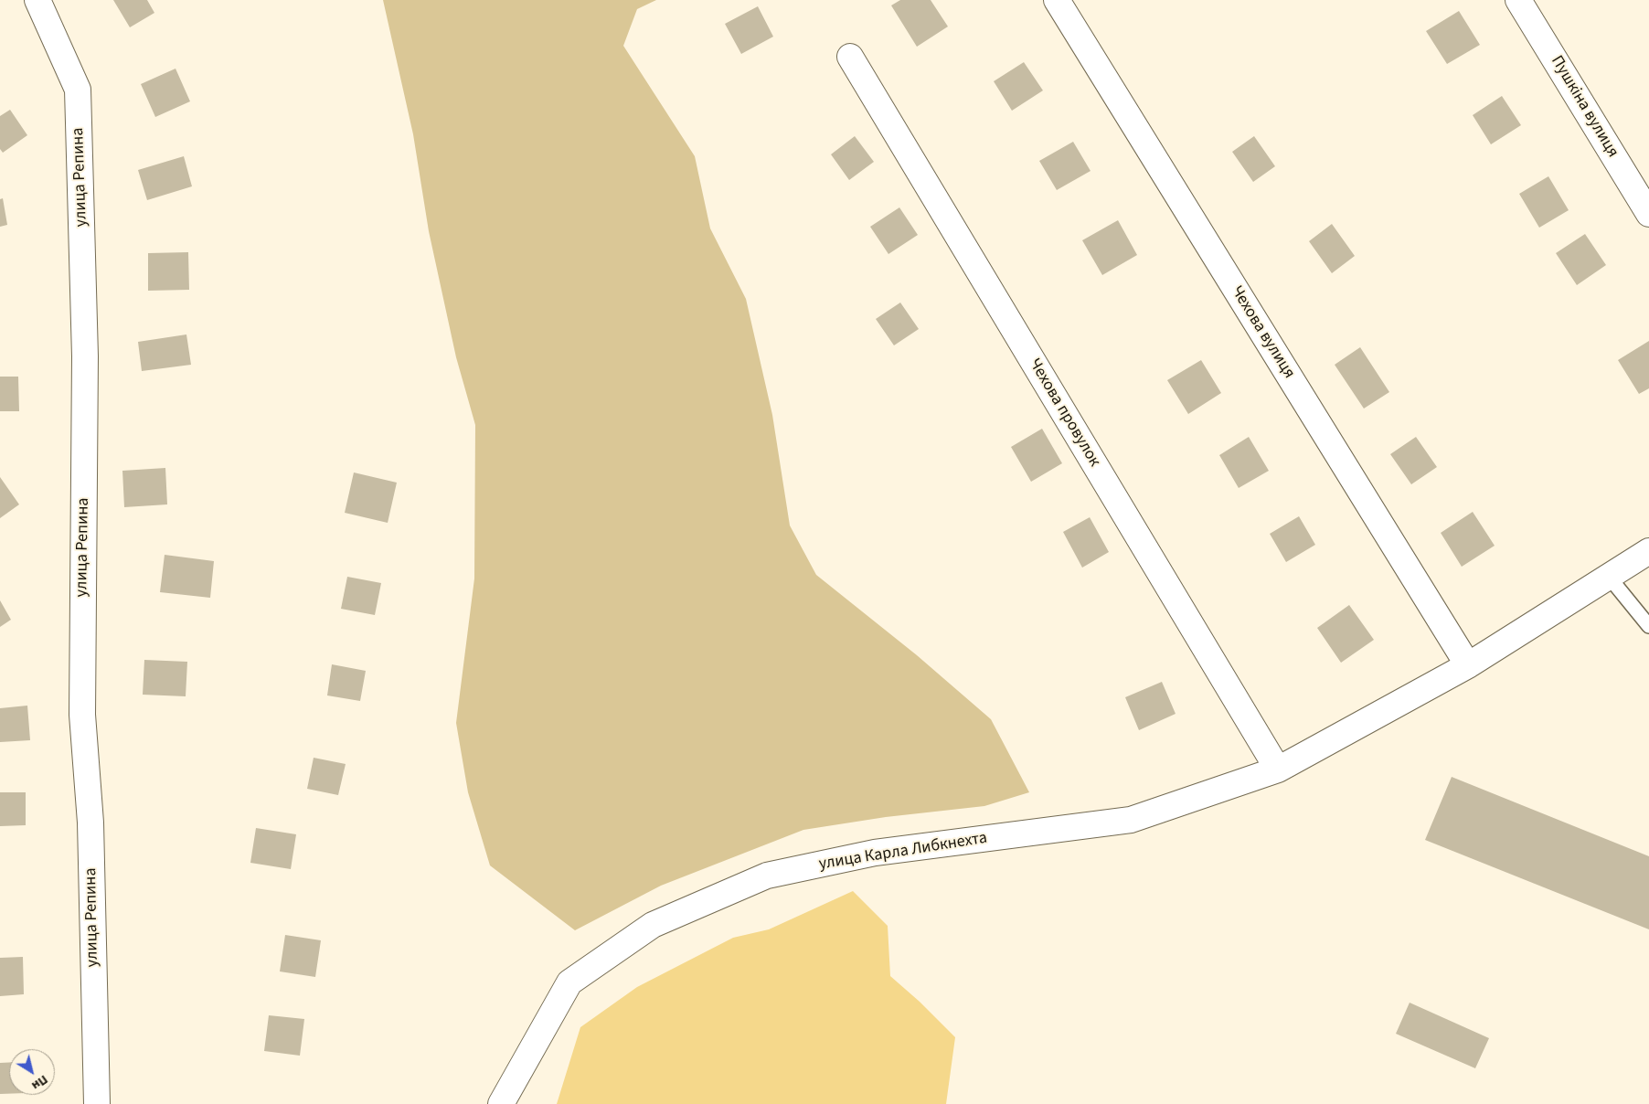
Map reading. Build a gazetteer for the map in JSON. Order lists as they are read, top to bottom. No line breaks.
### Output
{"streets":{"street":["Пушкіна вулиця","улица Репина","Чехова вулиця","Чехова провулок","улица Карла Либкнехта"]},"crossings":[["Чехова вулиця","улица Карла Либкнехта"],["Чехова провулок","улица Карла Либкнехта"]],"north":"bottom right"}
